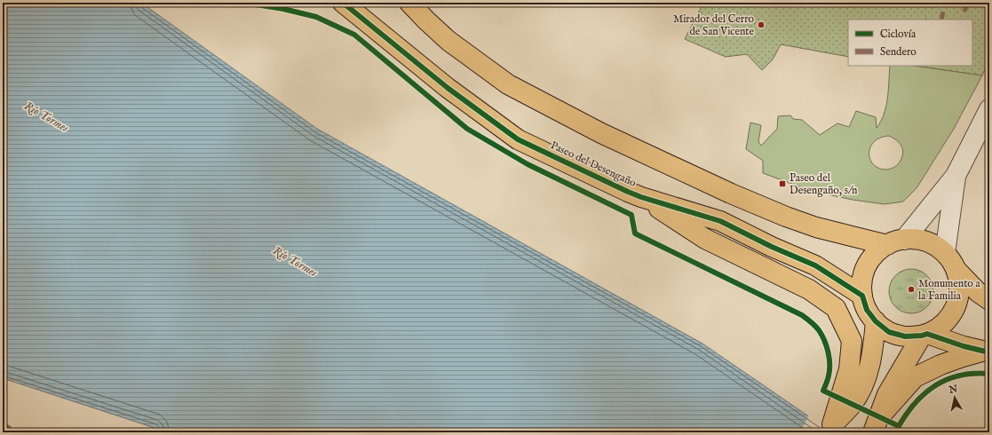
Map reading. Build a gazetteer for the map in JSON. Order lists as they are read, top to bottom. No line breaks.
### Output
{"streets":{"main road":["Paseo del Desengaño"]},"water":["Río Tormes"],"places":{"other":["Mirador del Cerro de San Vicente","Monumento a la Familia"],"transit":["Paseo del Desengaño, s/n"]},"legend":["Ciclovía","Sendero"],"north":"top"}
